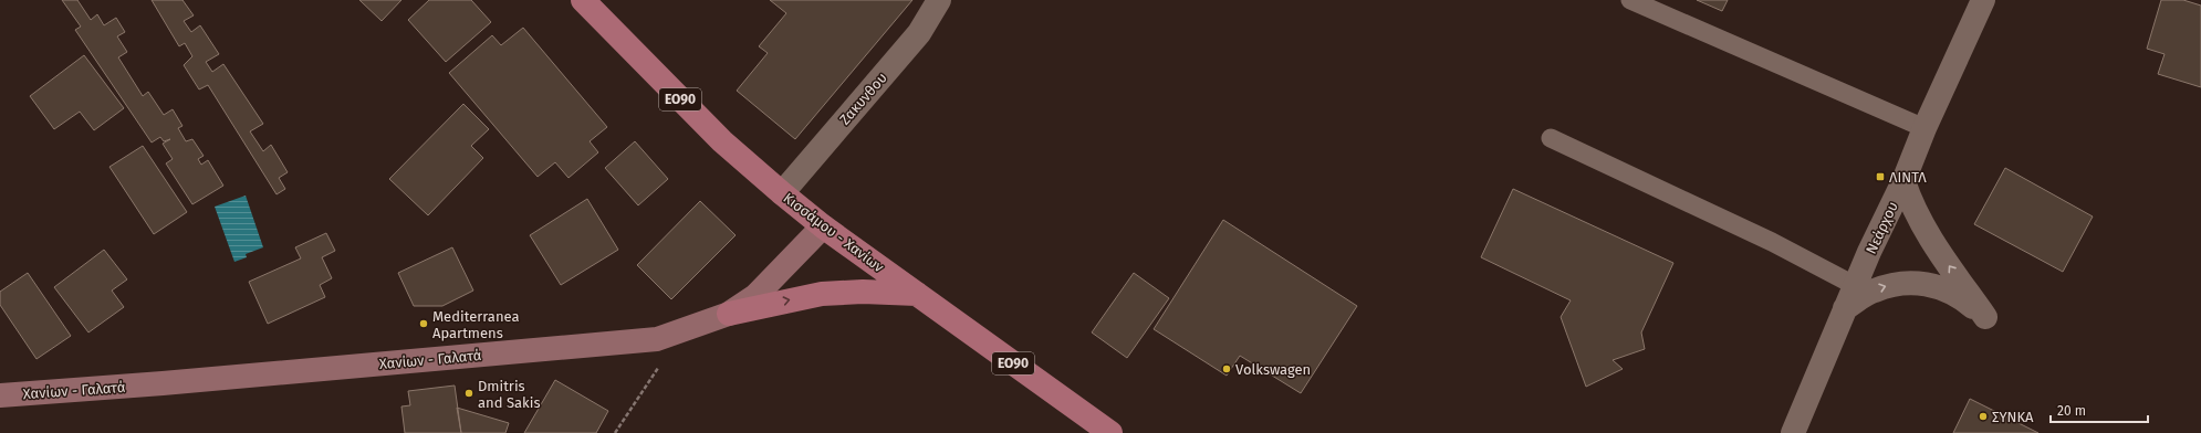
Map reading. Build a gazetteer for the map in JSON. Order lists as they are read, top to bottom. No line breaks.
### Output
{"streets":{"main road":["ΕΟ90","Κισσάμου - Χανίων","Χανίων - Γαλατά"],"street":["Ζακυνθου","Νεάρχου"]},"crossings":[["Ζακυνθου","Κισσάμου - Χανίων"],["Κισσάμου - Χανίων","Χανίων - Γαλατά"]],"places":{"transit":["ΛΙΝΤΛ"],"other":["Mediterranea Apartmens","Volkswagen","Dmitris and Sakis","ΣΥΝΚΑ"]},"scale_bar":"20 m"}
